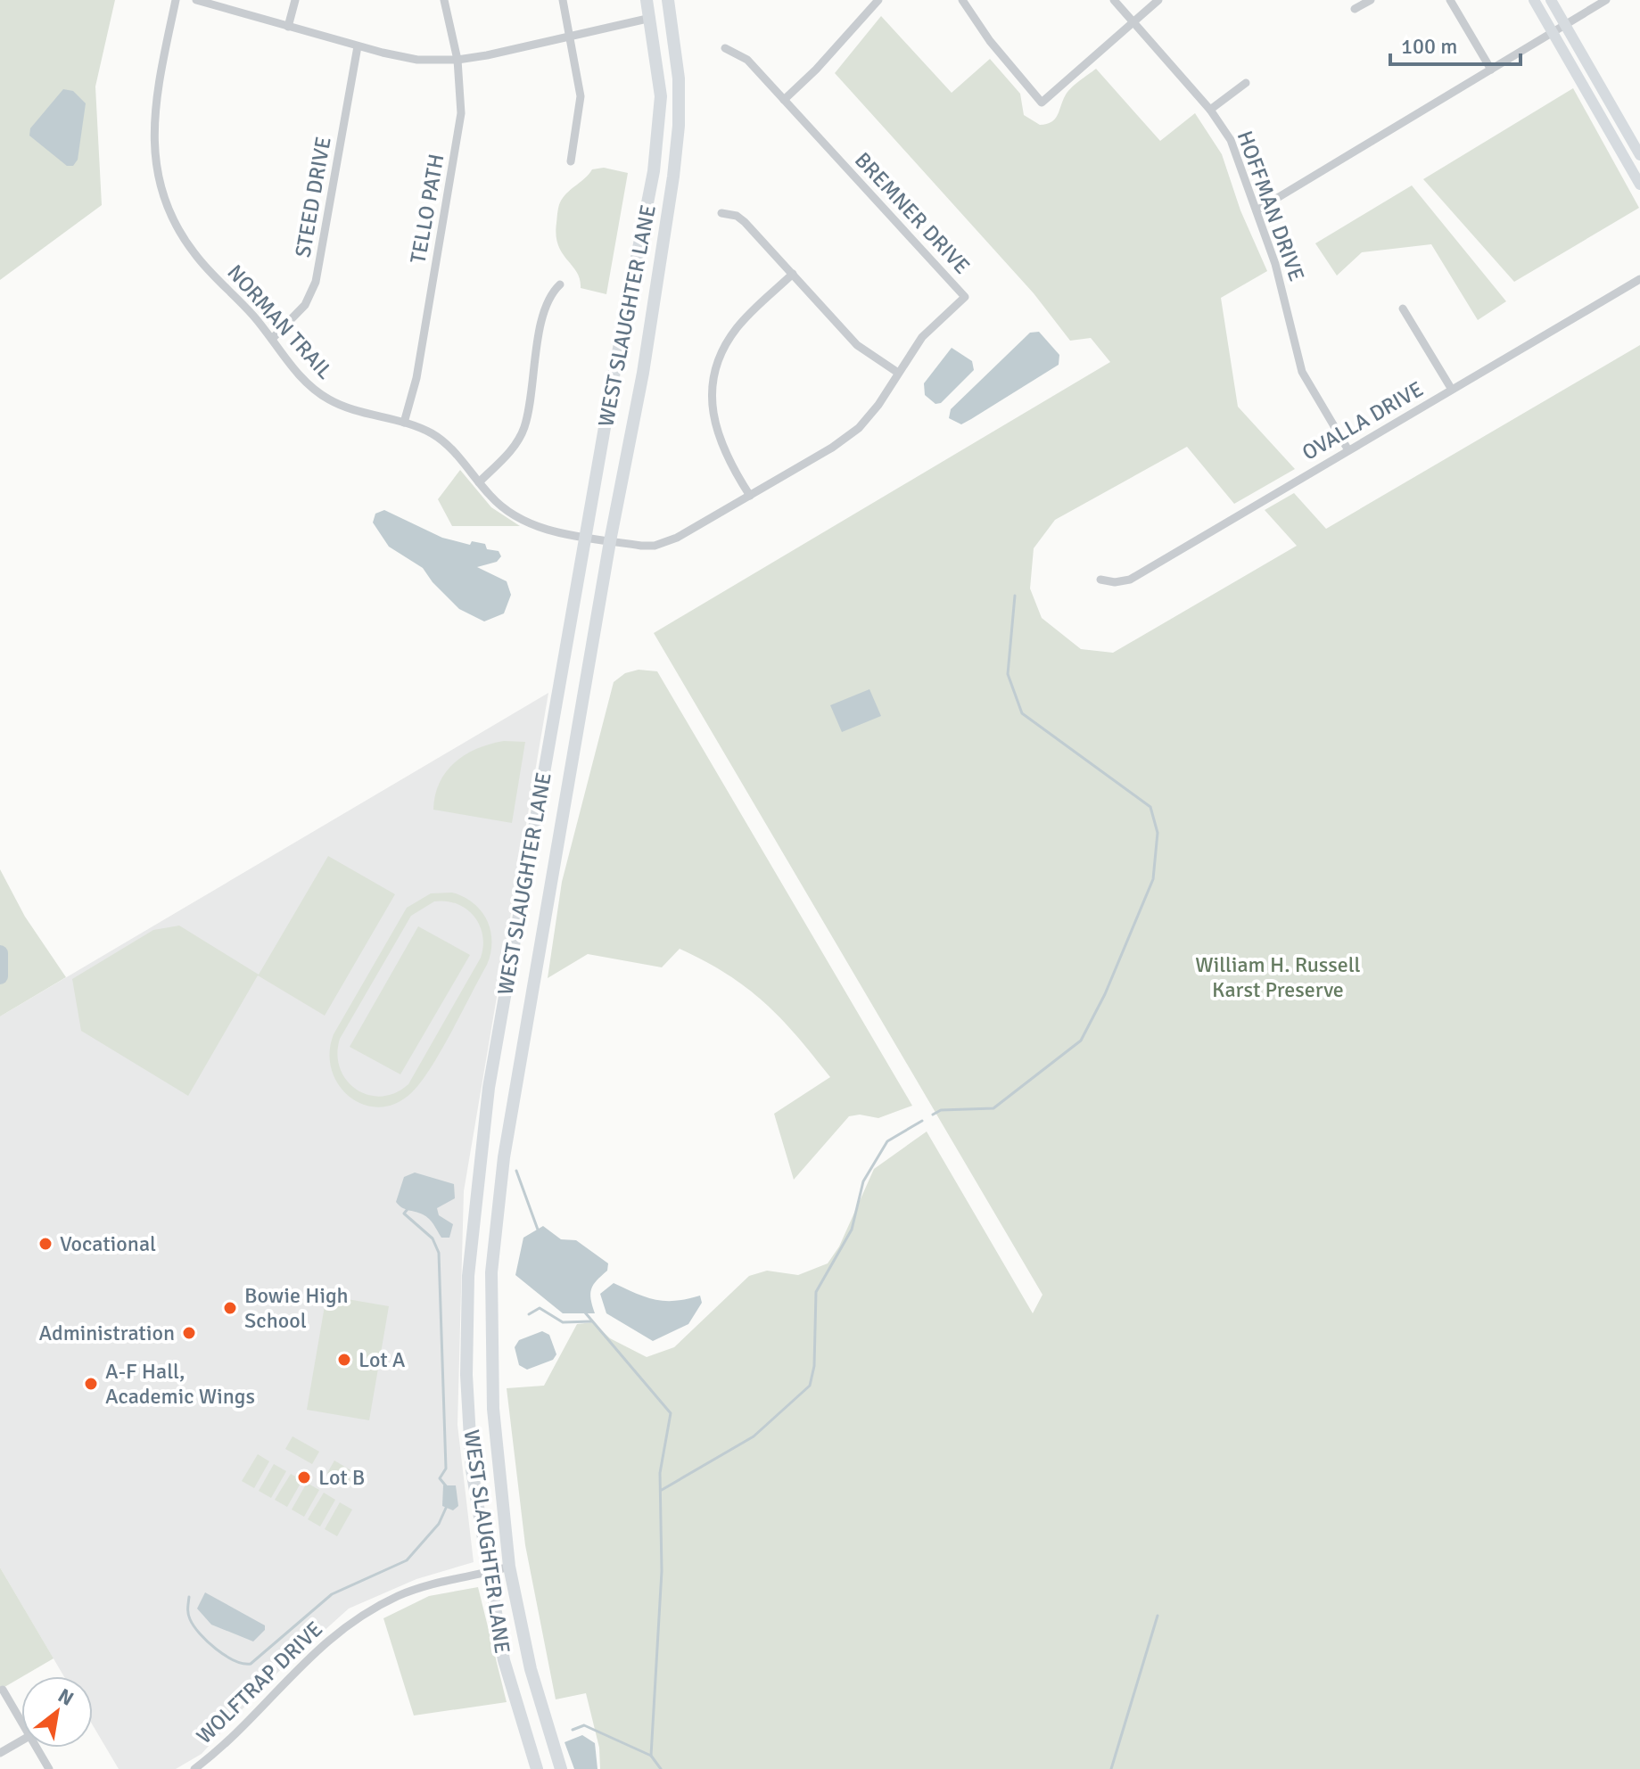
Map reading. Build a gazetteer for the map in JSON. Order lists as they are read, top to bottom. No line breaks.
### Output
{"streets":{"main road":["WEST SLAUGHTER LANE"],"street":["STEED DRIVE","HOFFMAN DRIVE","TELLO PATH","BREMNER DRIVE","NORMAN TRAIL","OVALLA DRIVE","WOLFTRAP DRIVE"]},"crossings":[["STEED DRIVE","NORMAN TRAIL"],["HOFFMAN DRIVE","OVALLA DRIVE"],["TELLO PATH","NORMAN TRAIL"],["BREMNER DRIVE","WEST SLAUGHTER LANE"],["BREMNER DRIVE","NORMAN TRAIL"],["WEST SLAUGHTER LANE","NORMAN TRAIL"],["WEST SLAUGHTER LANE","WOLFTRAP DRIVE"]],"parks":["William H. Russell Karst Preserve"],"places":["Vocational","Bowie High School","Administration","Lot A","A-F Hall, Academic Wings","Lot B"],"scale_bar":"100 m","north":"top right"}
